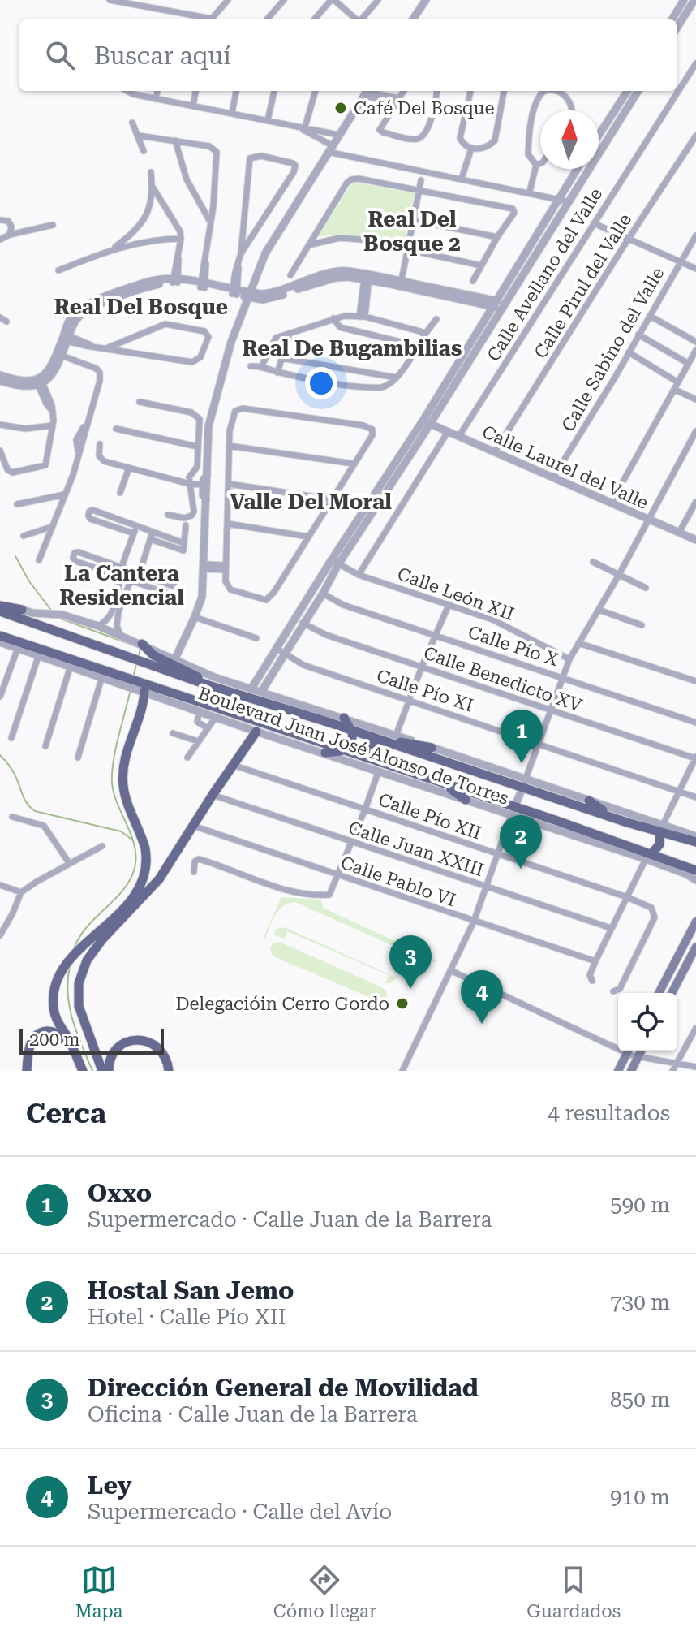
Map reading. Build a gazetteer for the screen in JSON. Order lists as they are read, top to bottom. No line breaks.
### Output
{"streets":{"main road":["Boulevard Juan José Alonso de Torres"],"street":["Calle Avellano del Valle","Calle Pirul del Valle","Calle Sabino del Valle","Calle Laurel del Valle","Calle León XII","Calle Pío X","Calle Benedicto XV","Calle Pío XI","Calle Pío XII","Calle Juan XXIII","Calle Pablo VI"]},"crossings":[["Calle Avellano del Valle","Calle Laurel del Valle"],["Calle Pirul del Valle","Calle Laurel del Valle"],["Calle Sabino del Valle","Calle Laurel del Valle"]],"districts":["Real Del Bosque 2","Real Del Bosque","Real De Bugambilias","Valle Del Moral","La Cantera Residencial"],"places":["Café Del Bosque","Delegacióin Cerro Gordo"],"scale_bar":"200 m","north":"top","page":{"search":"Buscar aquí","pins":["1","2","3","4"],"scale":"200 m","heading":["Cerca","4 resultados"],"list":[{"mark":"1","name":"Oxxo","note":"Supermercado · Calle Juan de la Barrera","value":"590 m"},{"mark":"2","name":"Hostal San Jemo","note":"Hotel · Calle Pío XII","value":"730 m"},{"mark":"3","name":"Dirección General de Movilidad","note":"Oficina · Calle Juan de la Barrera","value":"850 m"},{"mark":"4","name":"Ley","note":"Supermercado · Calle del Avío","value":"910 m"}],"nav":["Mapa","Cómo llegar","Guardados"]}}
